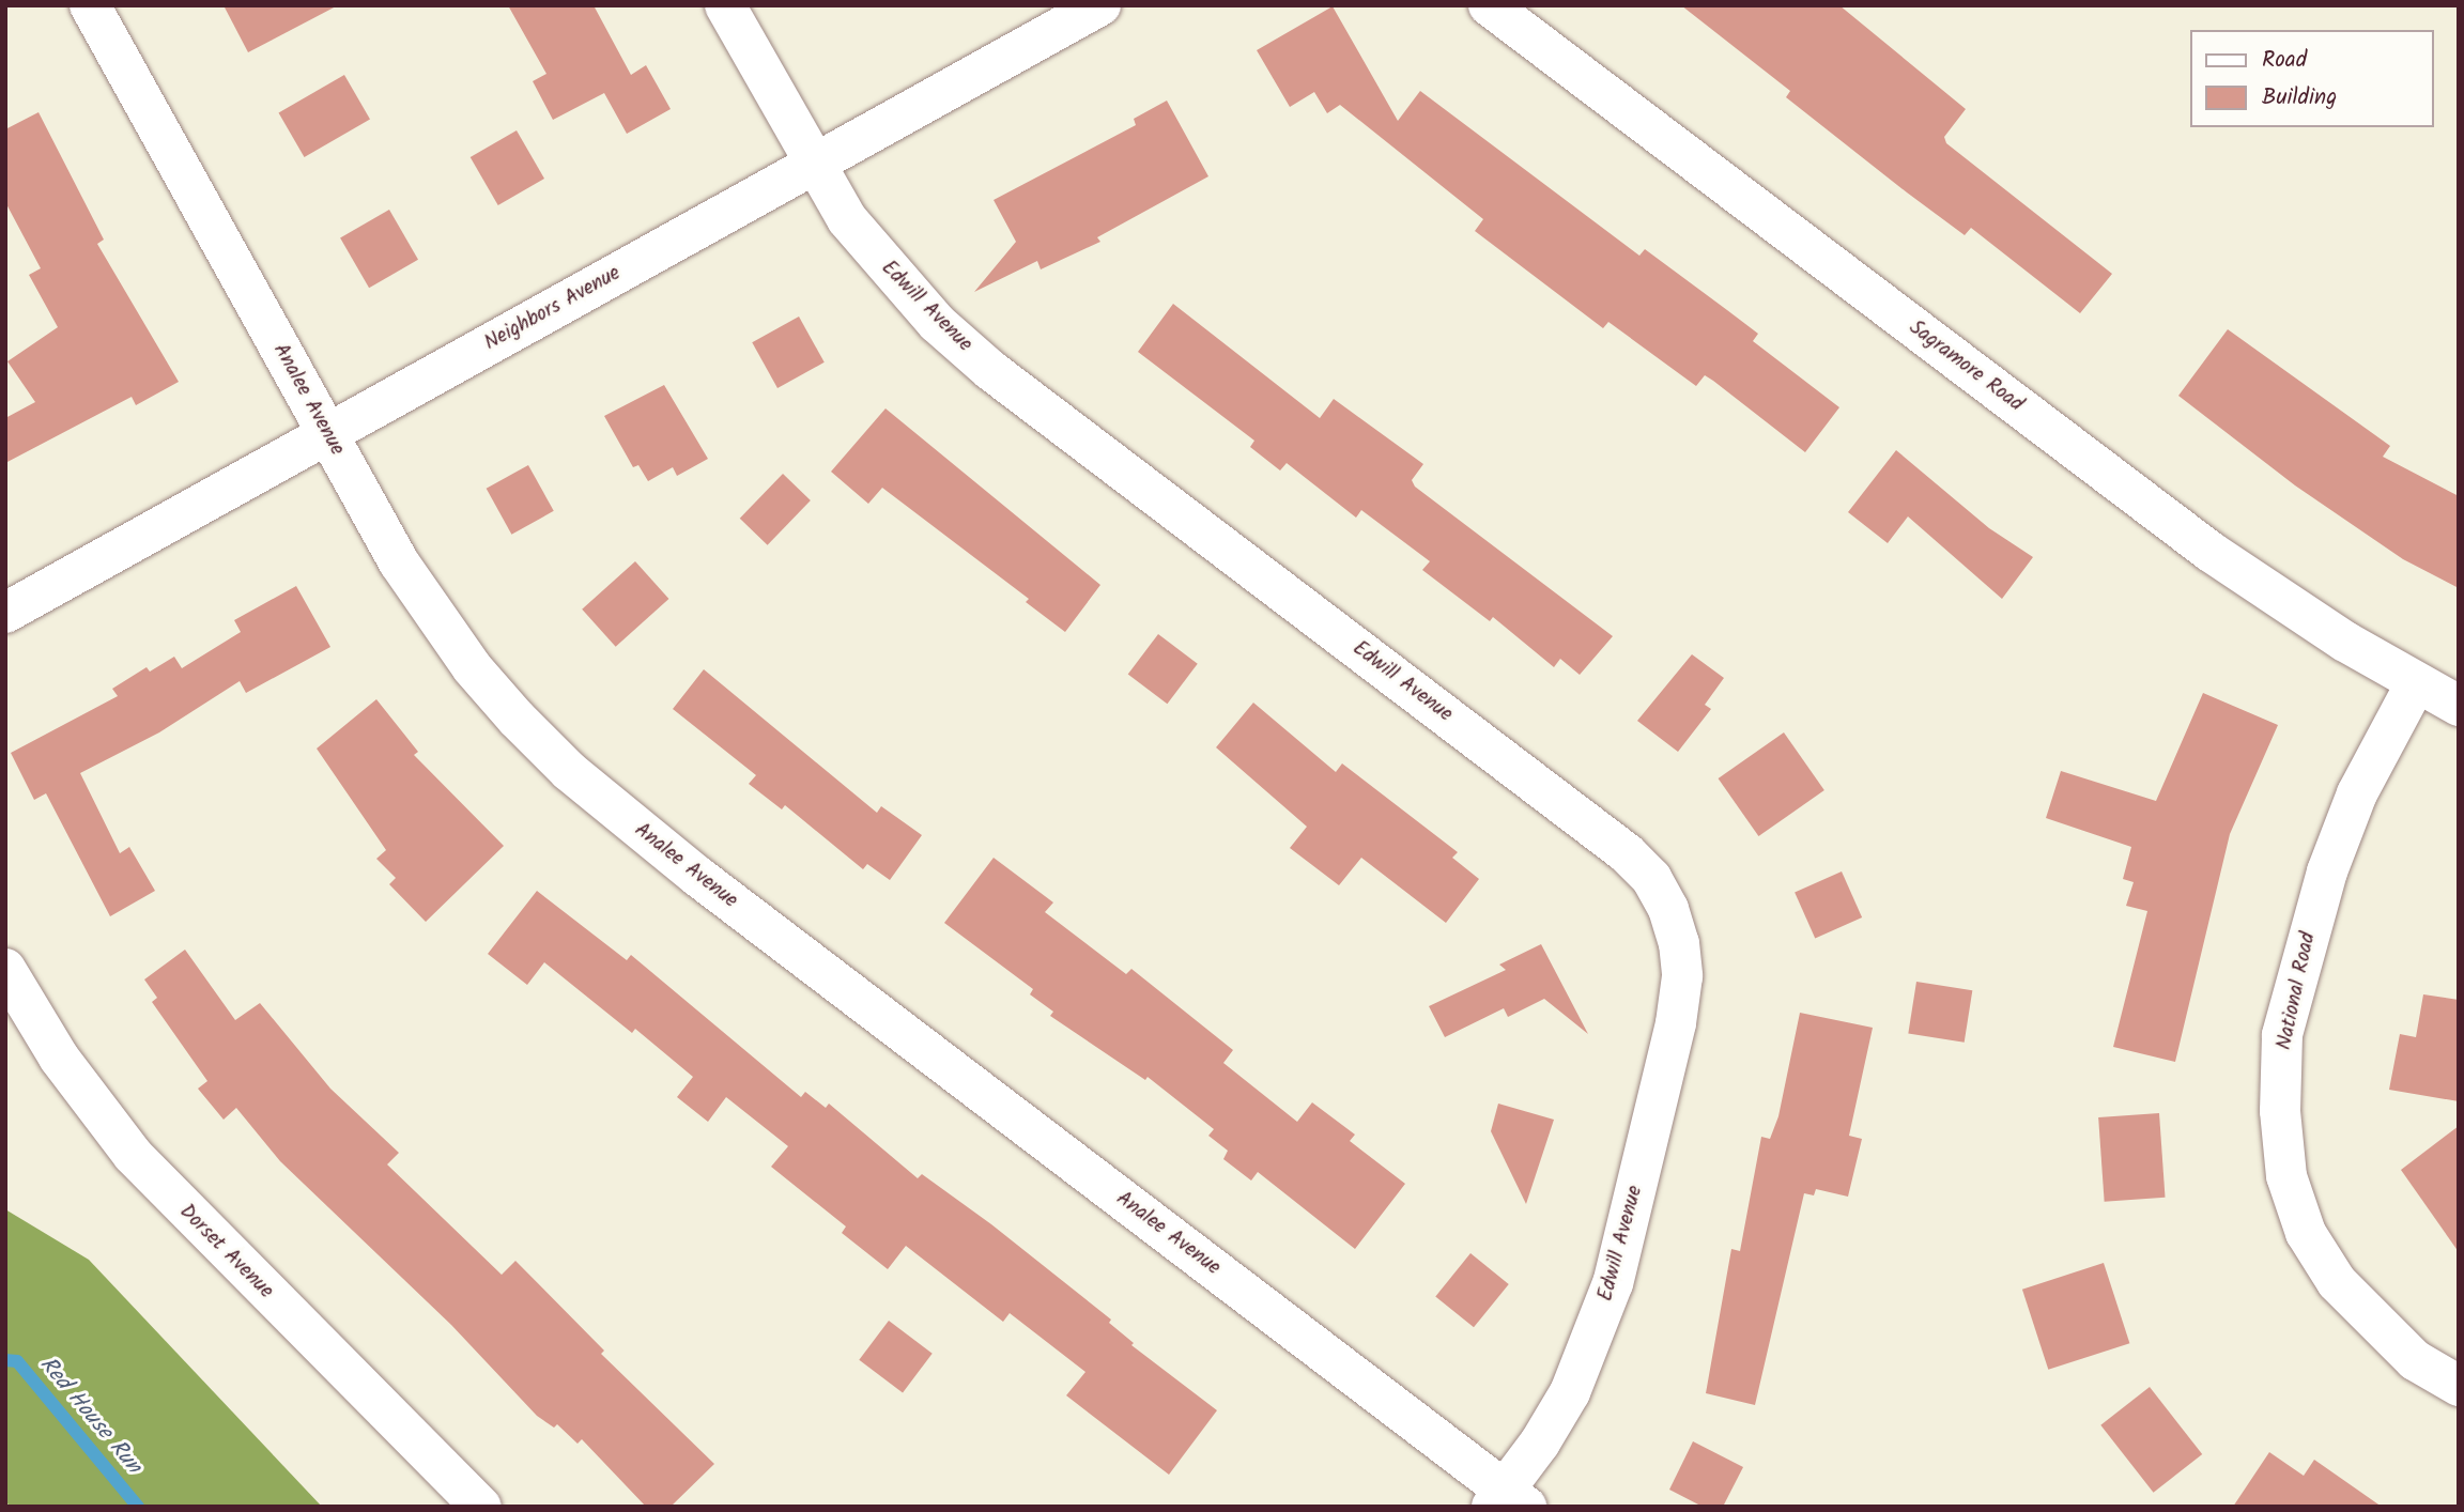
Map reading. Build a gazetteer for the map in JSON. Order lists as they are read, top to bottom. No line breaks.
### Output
{"streets":{"street":["Edwill Avenue","Neighbors Avenue","Sagramore Road","Analee Avenue","National Road","Dorset Avenue"]},"crossings":[["Edwill Avenue","Neighbors Avenue"],["Edwill Avenue","Analee Avenue"],["Neighbors Avenue","Analee Avenue"],["Sagramore Road","National Road"]],"water":["Red House Run"],"legend":["Road","Building"]}
